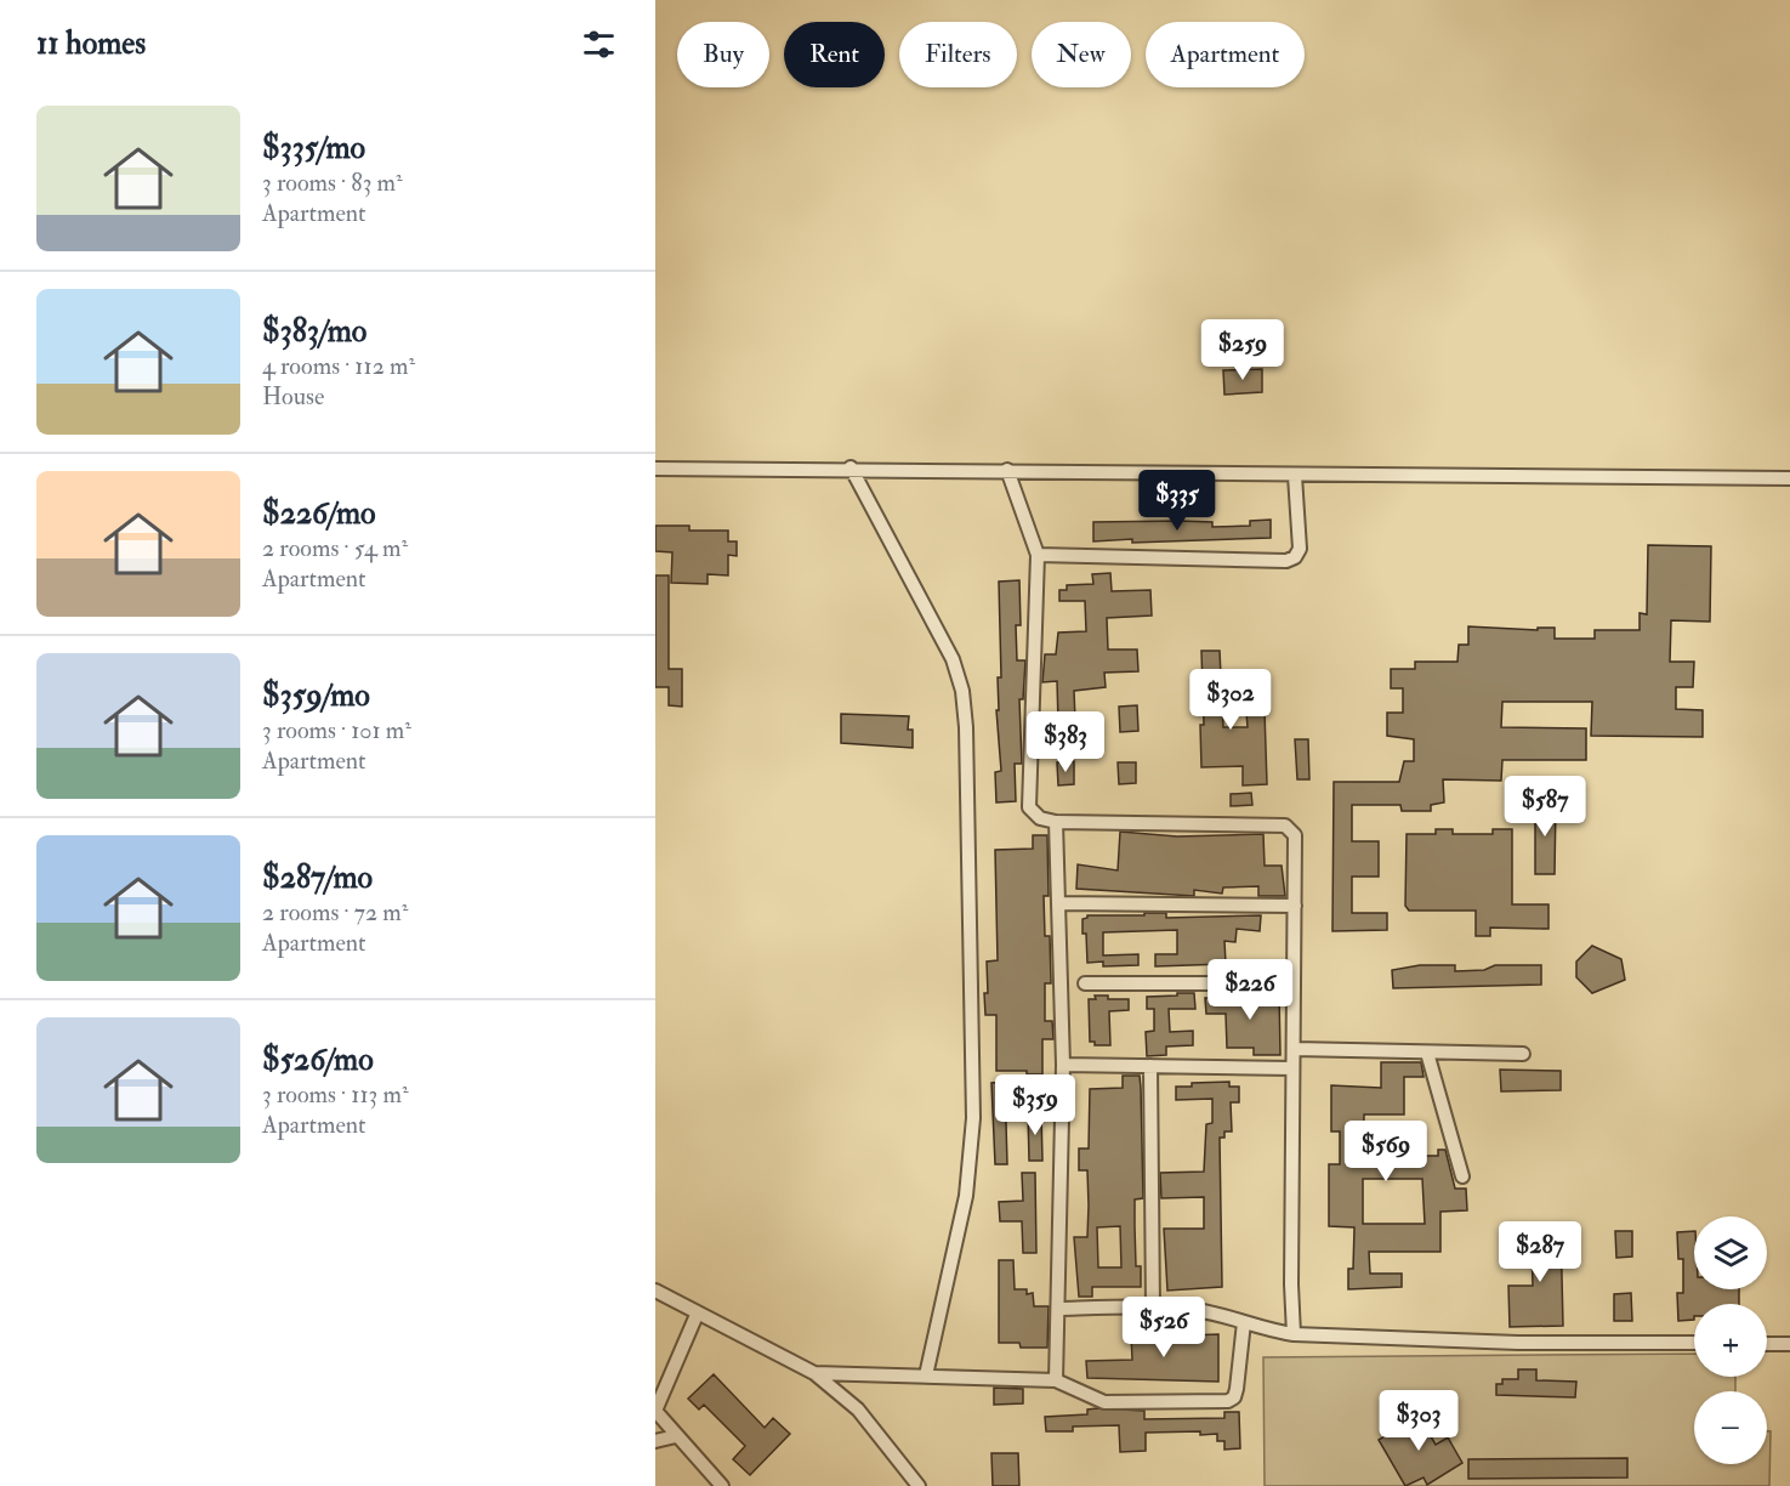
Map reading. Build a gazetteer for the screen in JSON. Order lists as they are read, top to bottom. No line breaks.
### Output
{"page":{"heading":"11 homes","chip":["Buy","Rent","Filters","New","Apartment"],"list":[{"name":"$335/mo","note":"3 rooms · 83 m² · Apartment"},{"name":"$383/mo","note":"4 rooms · 112 m² · House"},{"name":"$226/mo","note":"2 rooms · 54 m² · Apartment"},{"name":"$359/mo","note":"3 rooms · 101 m² · Apartment"},{"name":"$287/mo","note":"2 rooms · 72 m² · Apartment"},{"name":"$526/mo","note":"3 rooms · 113 m² · Apartment"}],"price":["$259","$335","$302","$383","$587","$226","$359","$569","$287","$526","$303"],"map_buttons":["+","−"]}}
